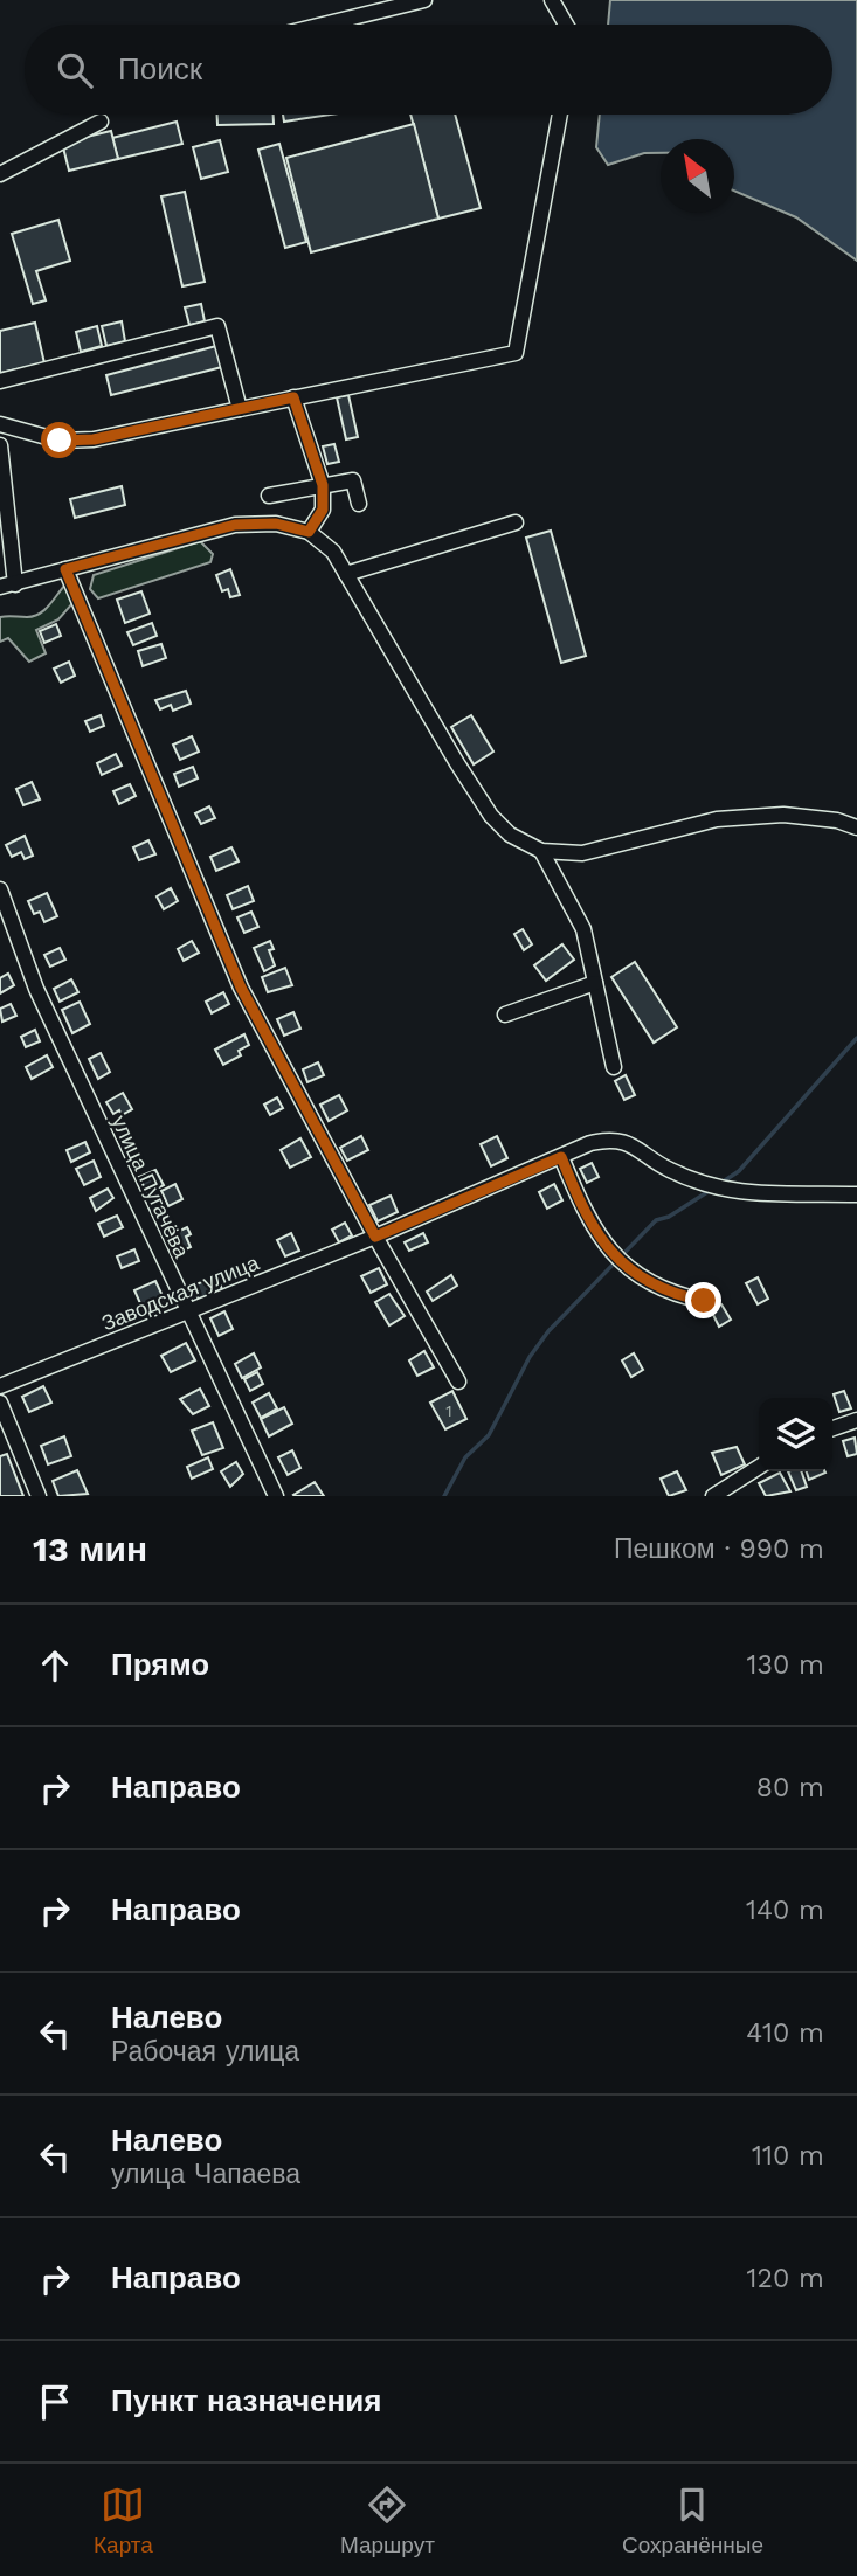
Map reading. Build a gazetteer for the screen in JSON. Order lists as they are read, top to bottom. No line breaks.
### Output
{"streets":{"street":["улица Пугачёва","Заводская улица"]},"crossings":[["улица Пугачёва","Заводская улица"]],"house_numbers":["1"],"north":"top left","page":{"search":"Поиск","heading":["13 мин","Пешком · 990 m"],"list":[["Прямо","130 m"],["Направо","80 m"],["Направо","140 m"],["Налево","Рабочая улица","410 m"],["Налево","улица Чапаева","110 m"],["Направо","120 m"],"Пункт назначения"],"nav":["Карта","Маршрут","Сохранённые"]}}
